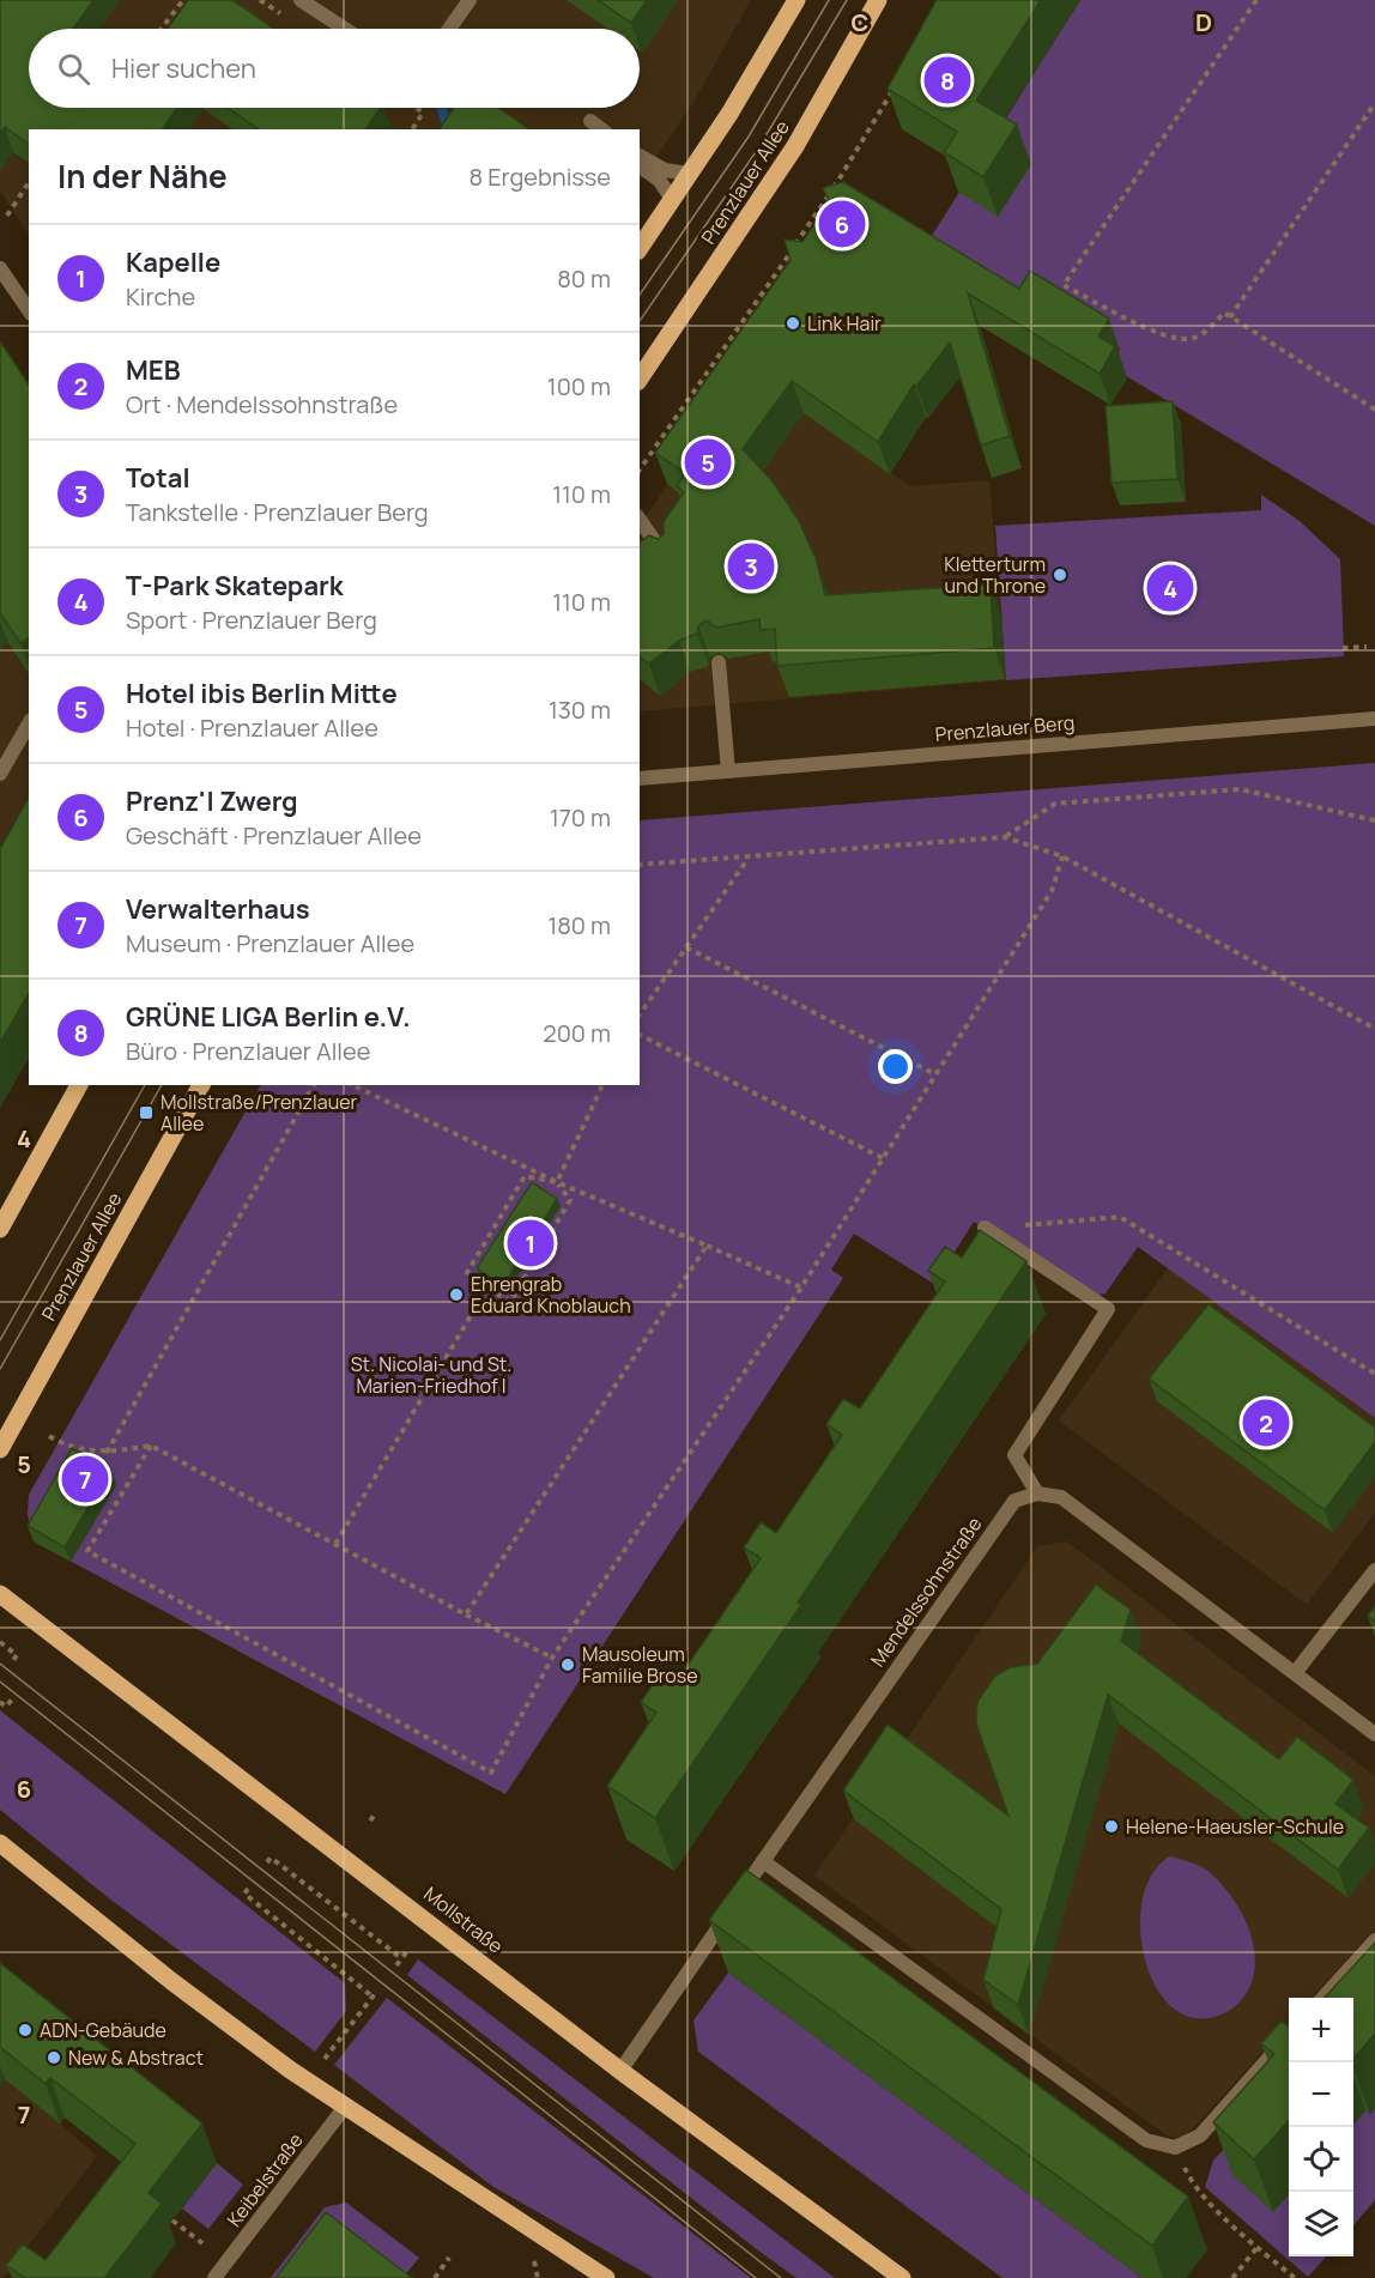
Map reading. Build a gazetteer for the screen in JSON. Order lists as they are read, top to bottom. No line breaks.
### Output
{"streets":{"main road":["Prenzlauer Allee","Mollstraße"],"street":["Prenzlauer Berg","Mendelssohnstraße","Keibelstraße"]},"crossings":[["Mendelssohnstraße","Mollstraße"]],"parks":["St. Nicolai- und St. Marien-Friedhof I"],"places":{"other":["Link Hair","Kletterturm und Throne","Ehrengrab Eduard Knoblauch","Mausoleum Familie Brose","Helene-Haeusler-Schule","ADN-Gebäude","New & Abstract"],"transit":["Mollstraße/Prenzlauer Allee"]},"page":{"search":"Hier suchen","pins":["8","6","5","3","4","1","2","7"],"heading":["In der Nähe","8 Ergebnisse"],"list":[{"mark":"1","name":"Kapelle","note":"Kirche","value":"80 m"},{"mark":"2","name":"MEB","note":"Ort · Mendelssohnstraße","value":"100 m"},{"mark":"3","name":"Total","note":"Tankstelle · Prenzlauer Berg","value":"110 m"},{"mark":"4","name":"T-Park Skatepark","note":"Sport · Prenzlauer Berg","value":"110 m"},{"mark":"5","name":"Hotel ibis Berlin Mitte","note":"Hotel · Prenzlauer Allee","value":"130 m"},{"mark":"6","name":"Prenz'l Zwerg","note":"Geschäft · Prenzlauer Allee","value":"170 m"},{"mark":"7","name":"Verwalterhaus","note":"Museum · Prenzlauer Allee","value":"180 m"},{"mark":"8","name":"GRÜNE LIGA Berlin e.V.","note":"Büro · Prenzlauer Allee","value":"200 m"}],"map_buttons":["+","−"]},"grid":{"columns":["C","D"],"rows":["4","5","6","7"]}}
